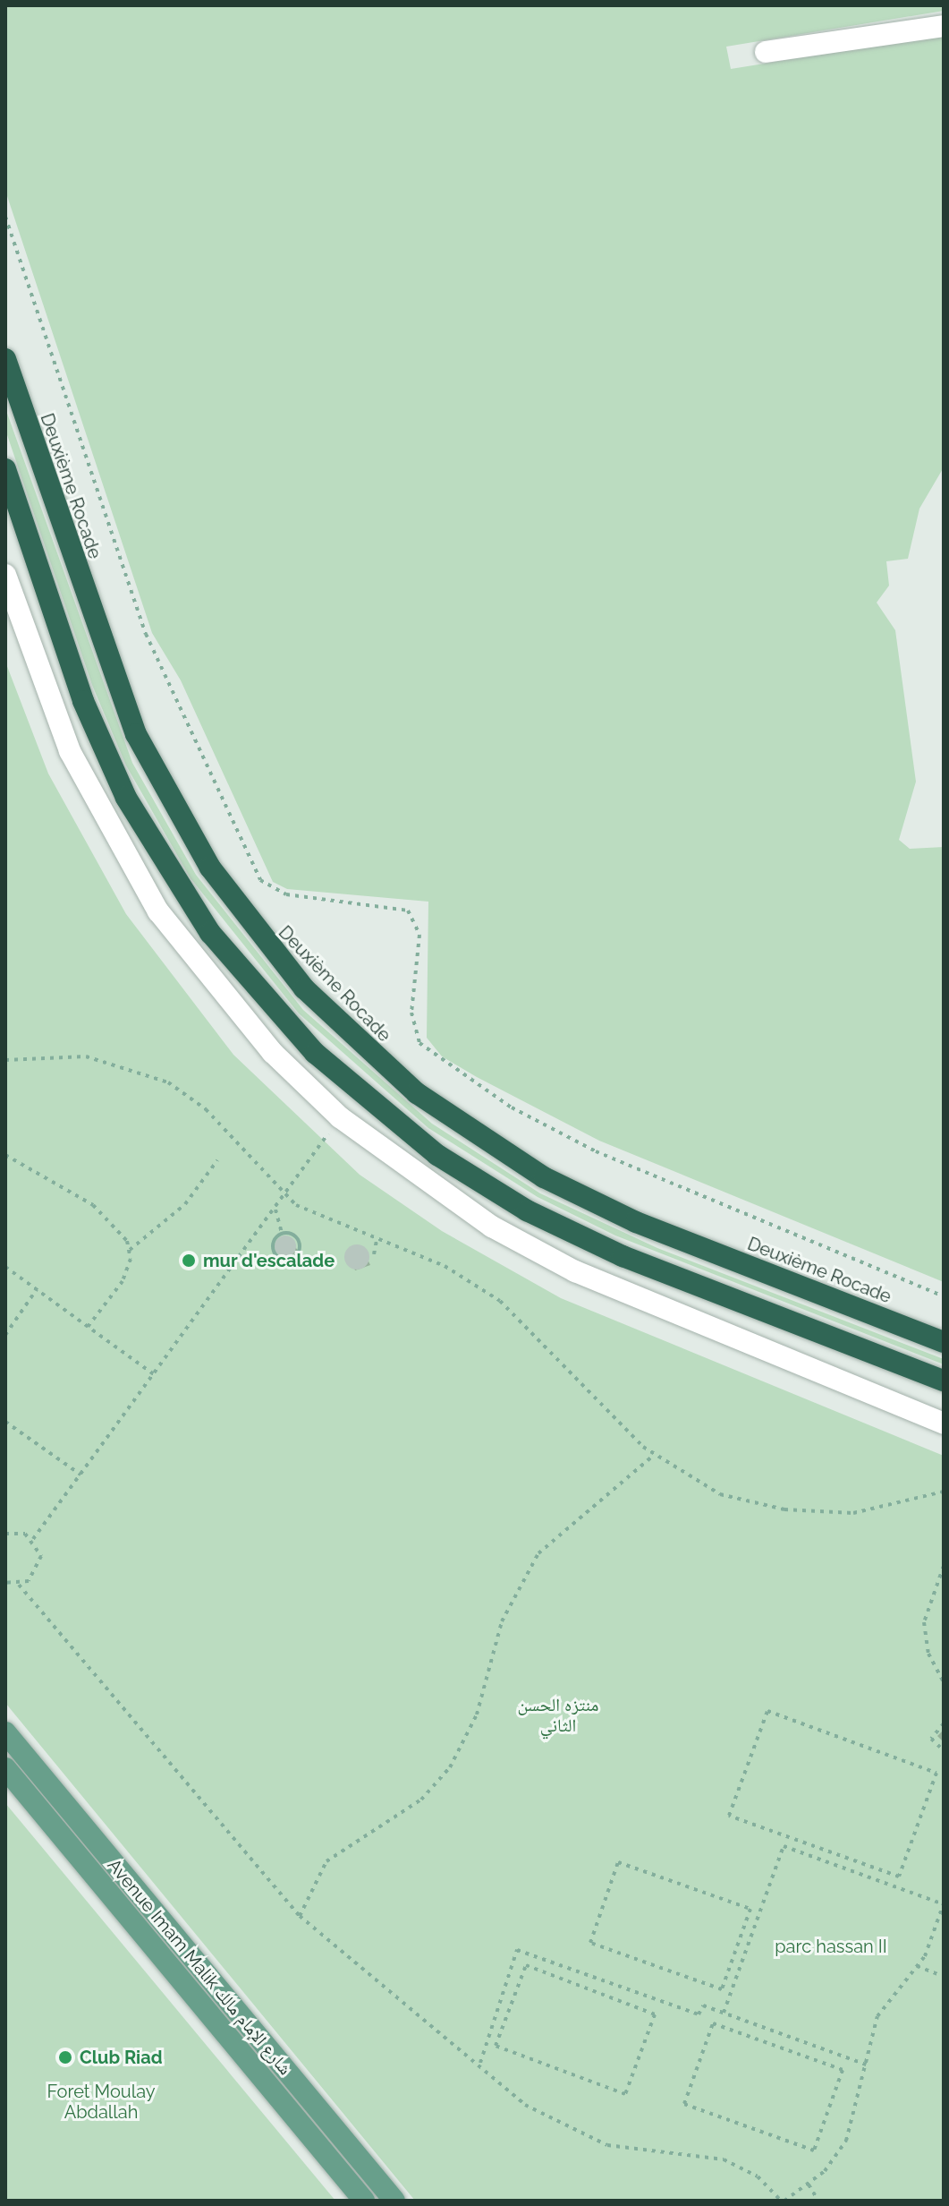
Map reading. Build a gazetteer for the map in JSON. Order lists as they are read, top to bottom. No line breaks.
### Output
{"streets":{"highway":["Deuxième Rocade"],"main road":["Avenue Imam Malik شارع الإمام مالك"]},"parks":["منتزه الحسن الثاني","parc hassan II","Foret Moulay Abdallah"],"places":["mur d'escalade","Club Riad"]}
